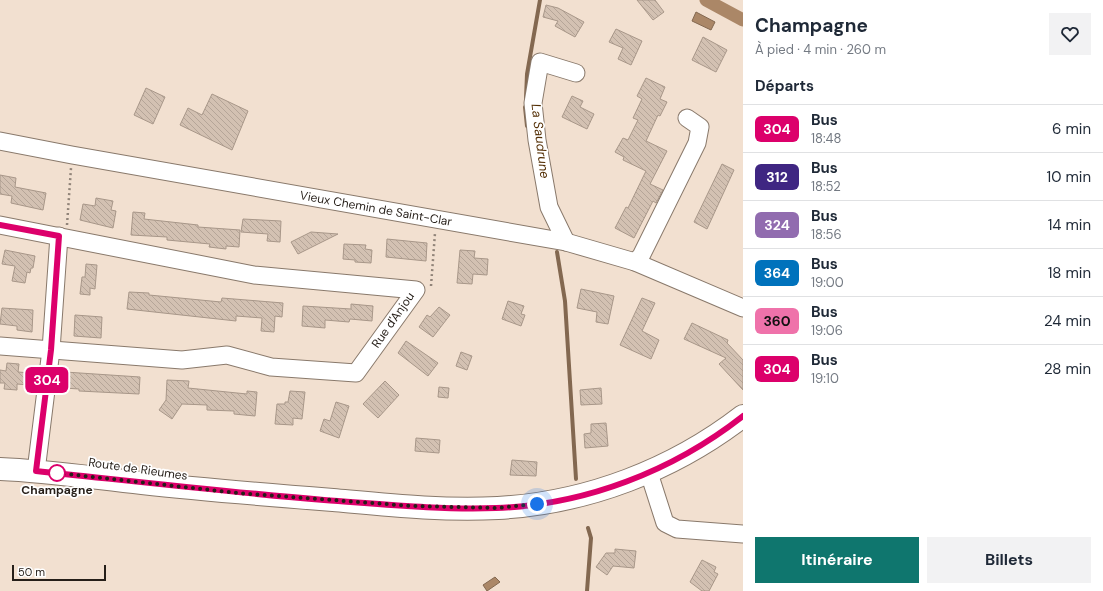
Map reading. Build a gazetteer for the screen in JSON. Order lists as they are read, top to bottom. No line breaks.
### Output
{"streets":{"main road":["Route de Rieumes"],"street":["Vieux Chemin de Saint-Clar","Rue d'Anjou"]},"water":["La Saudrune"],"places":["Champagne"],"lines":["bus line 304"],"scale_bar":"50 m","page":{"on_map":"304","heading":[["Champagne","À pied · 4 min · 260 m"],"Départs"],"list":[{"mark":"304","name":"Bus","note":"18:48","value":"6 min"},{"mark":"312","name":"Bus","note":"18:52","value":"10 min"},{"mark":"324","name":"Bus","note":"18:56","value":"14 min"},{"mark":"364","name":"Bus","note":"19:00","value":"18 min"},{"mark":"360","name":"Bus","note":"19:06","value":"24 min"},{"mark":"304","name":"Bus","note":"19:10","value":"28 min"}],"buttons":["Itinéraire","Billets"],"scale":"50 m"}}
